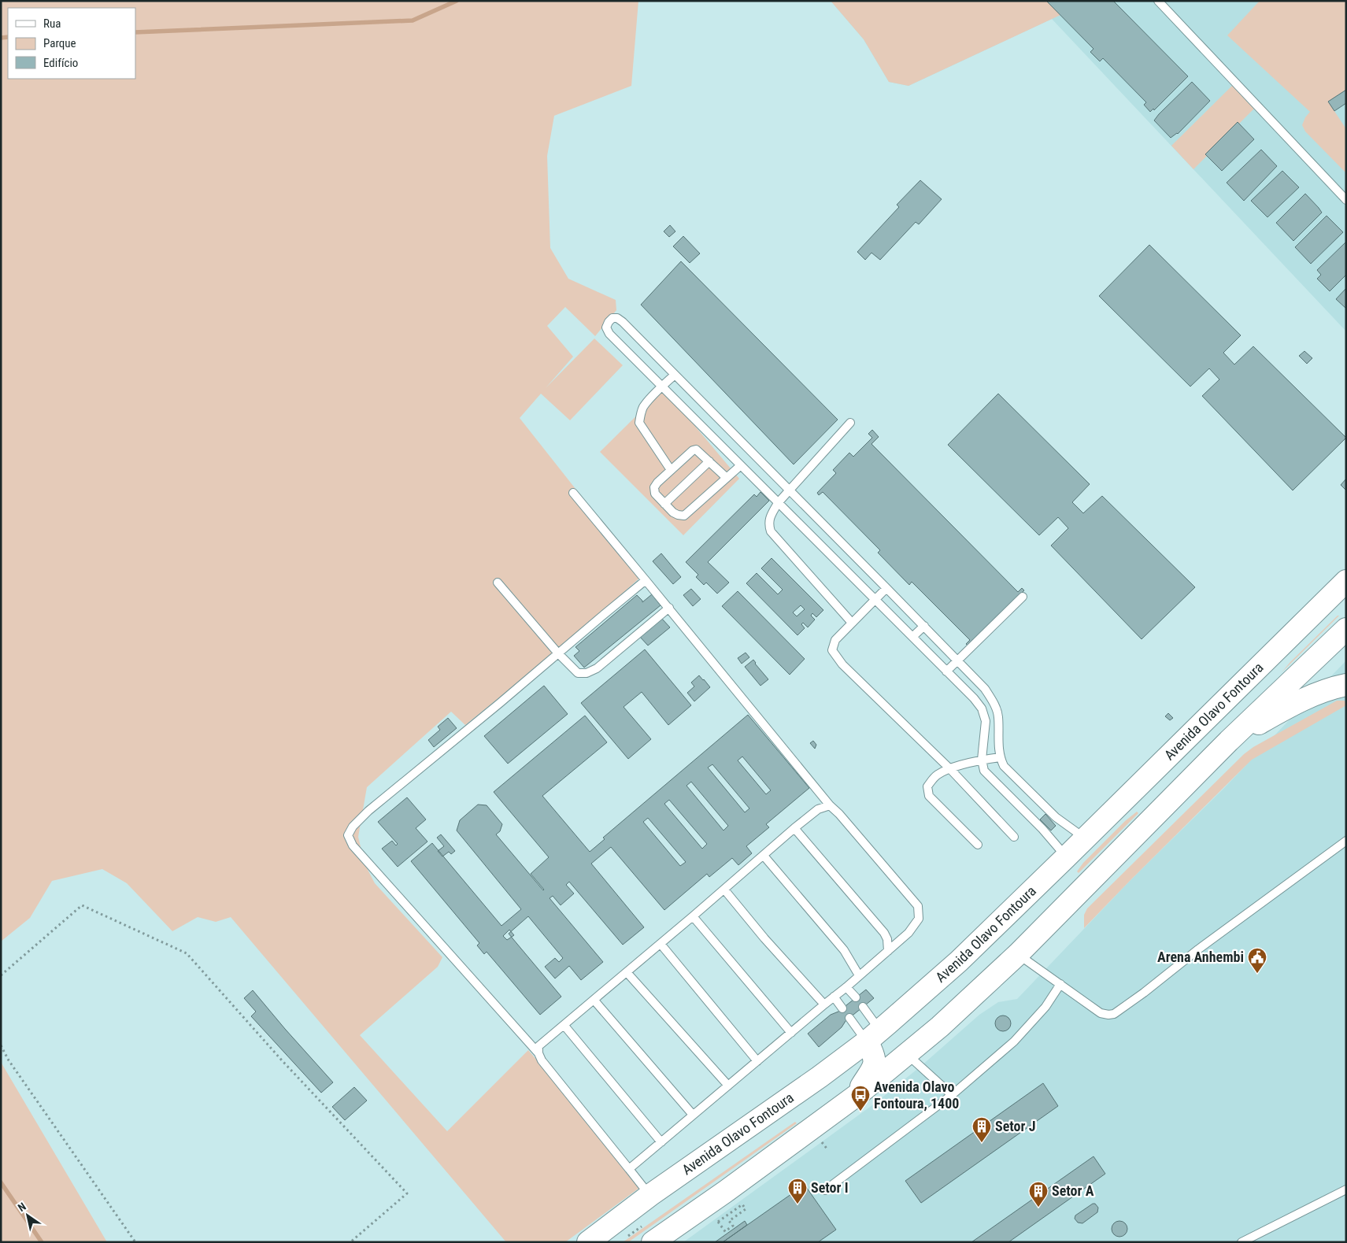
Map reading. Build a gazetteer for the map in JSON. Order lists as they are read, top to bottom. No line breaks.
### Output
{"streets":{"main road":["Avenida Olavo Fontoura"]},"places":{"public building":["Arena Anhembi"],"bus stop":["Avenida Olavo Fontoura, 1400"],"building":["Setor J","Setor I","Setor A"]},"legend":["Rua","Parque","Edifício"],"north":"top left"}
